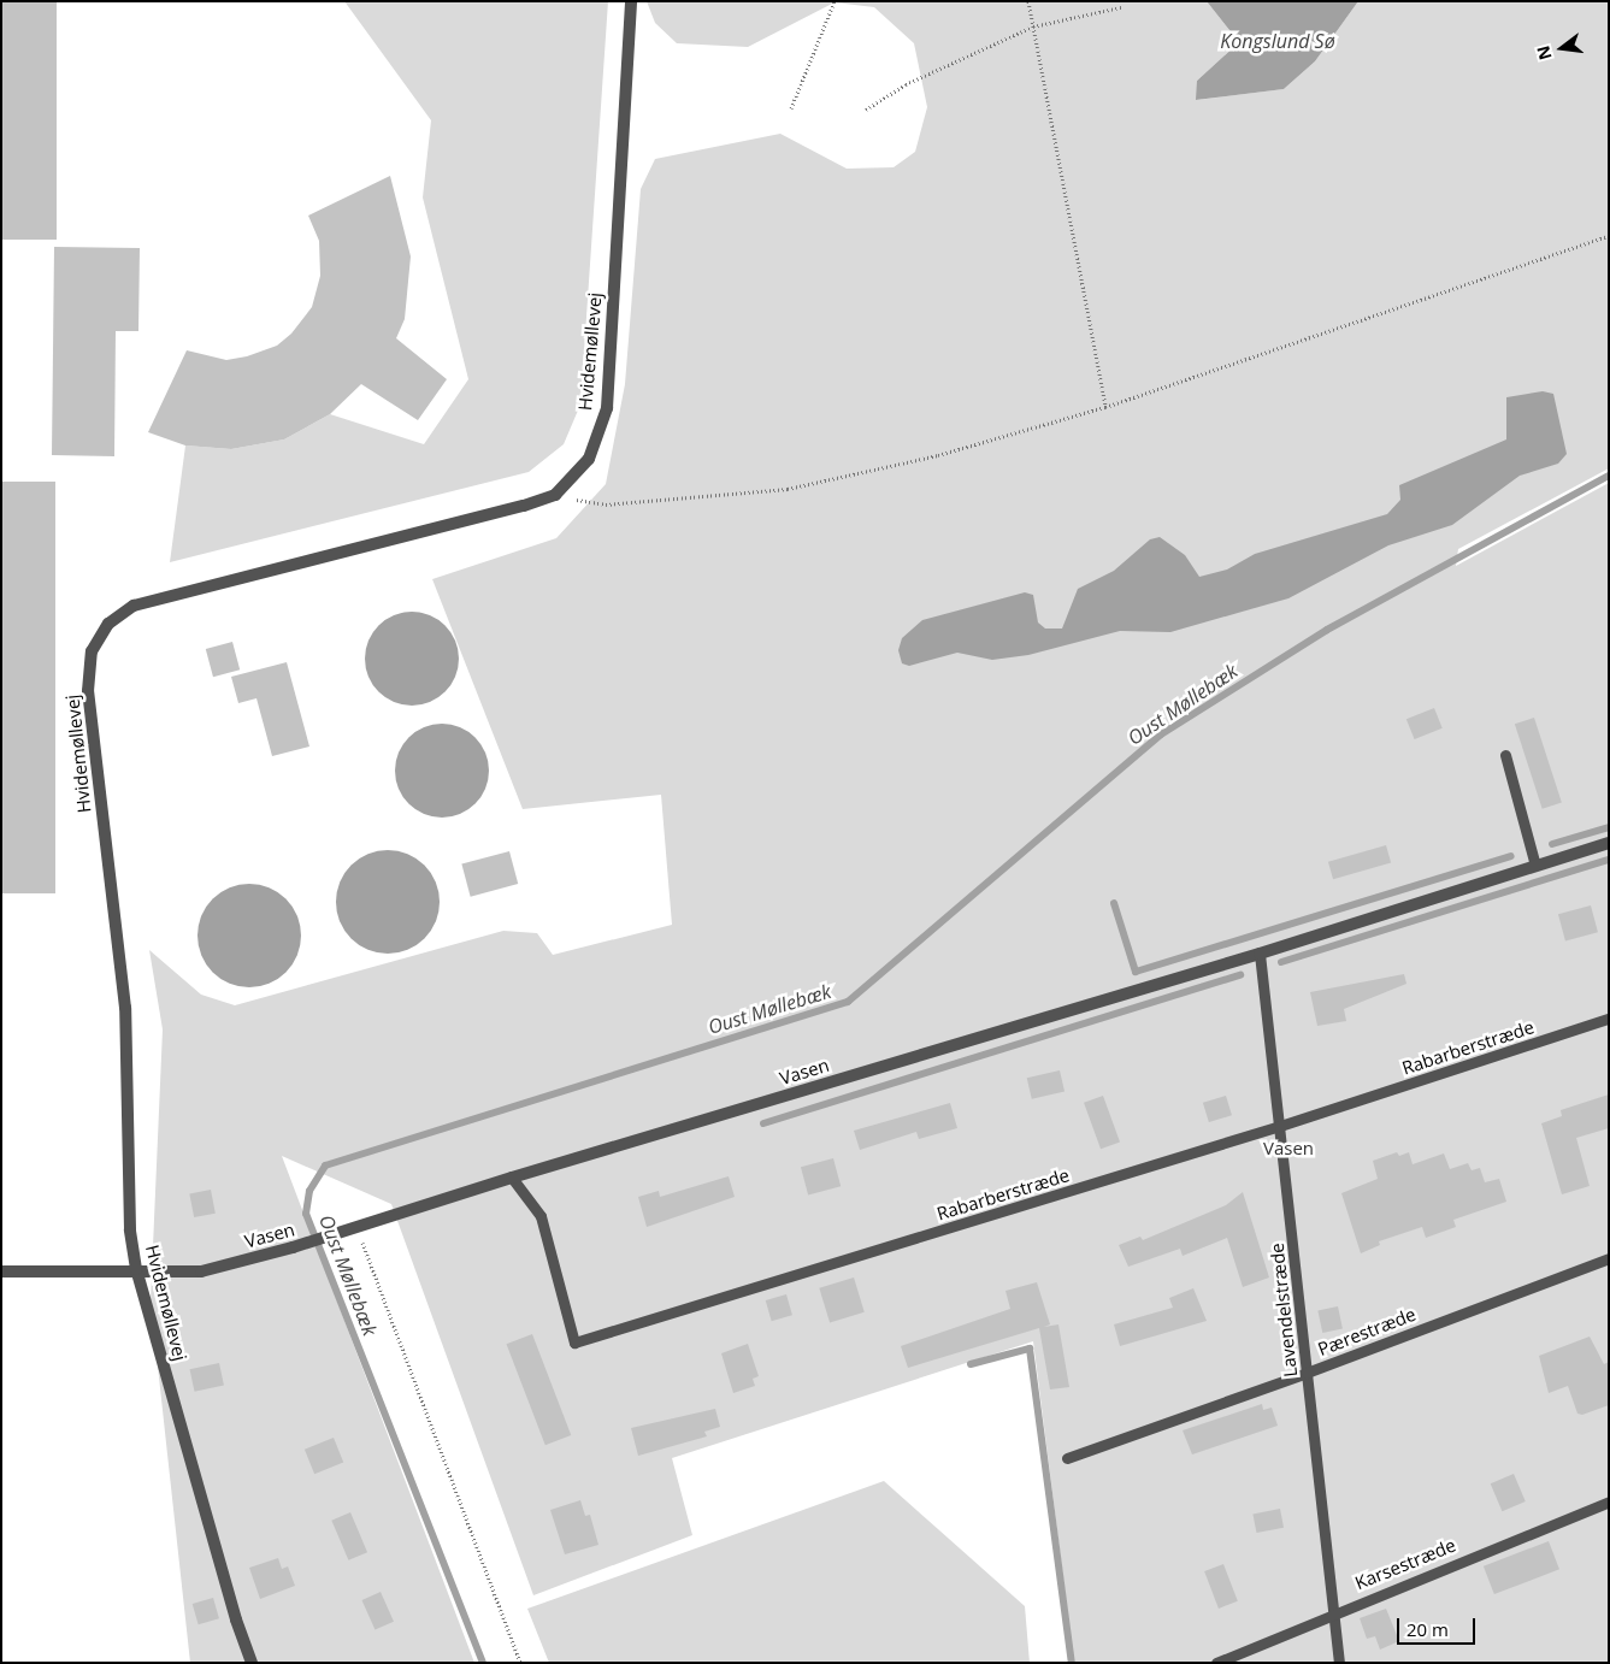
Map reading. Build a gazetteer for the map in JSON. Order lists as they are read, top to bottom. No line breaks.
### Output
{"streets":{"street":["Hvidemøllevej","Vasen"],"lane":["Rabarberstræde","Lavendelstræde","Pærestræde","Karsestræde"]},"crossings":[["Hvidemøllevej","Vasen"],["Rabarberstræde","Vasen"],["Rabarberstræde","Lavendelstræde"],["Vasen","Lavendelstræde"],["Lavendelstræde","Pærestræde"],["Lavendelstræde","Karsestræde"]],"water":["Kongslund Sø","Oust Møllebæk"],"parks":["Vasen"],"scale_bar":"20 m","north":"left"}
